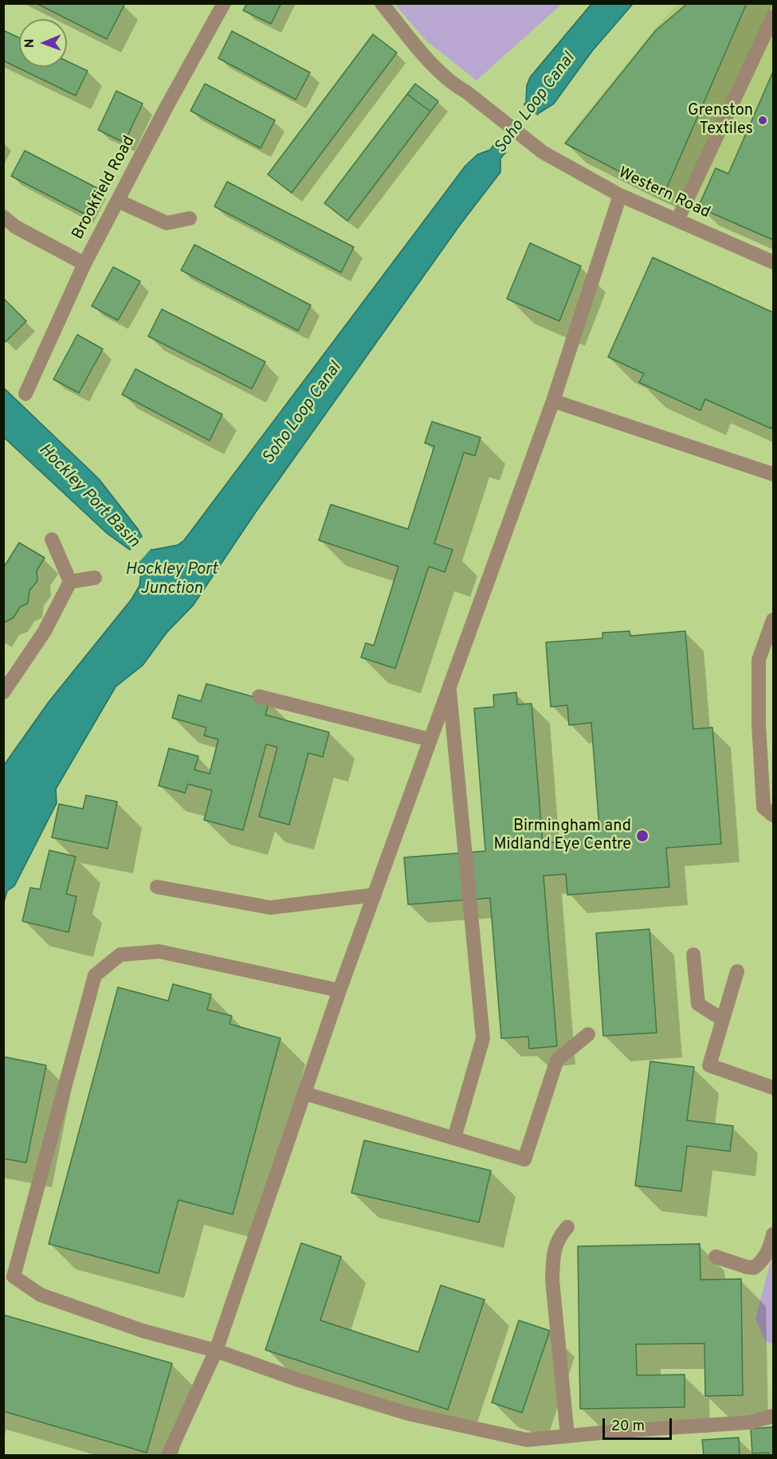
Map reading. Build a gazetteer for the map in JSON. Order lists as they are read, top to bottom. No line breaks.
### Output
{"streets":{"street":["Brookfield Road","Western Road"]},"water":["Soho Loop Canal","Hockley Port Basin","Hockley Port Junction"],"places":["Grenston Textiles","Birmingham and Midland Eye Centre"],"scale_bar":"20 m","north":"left"}
